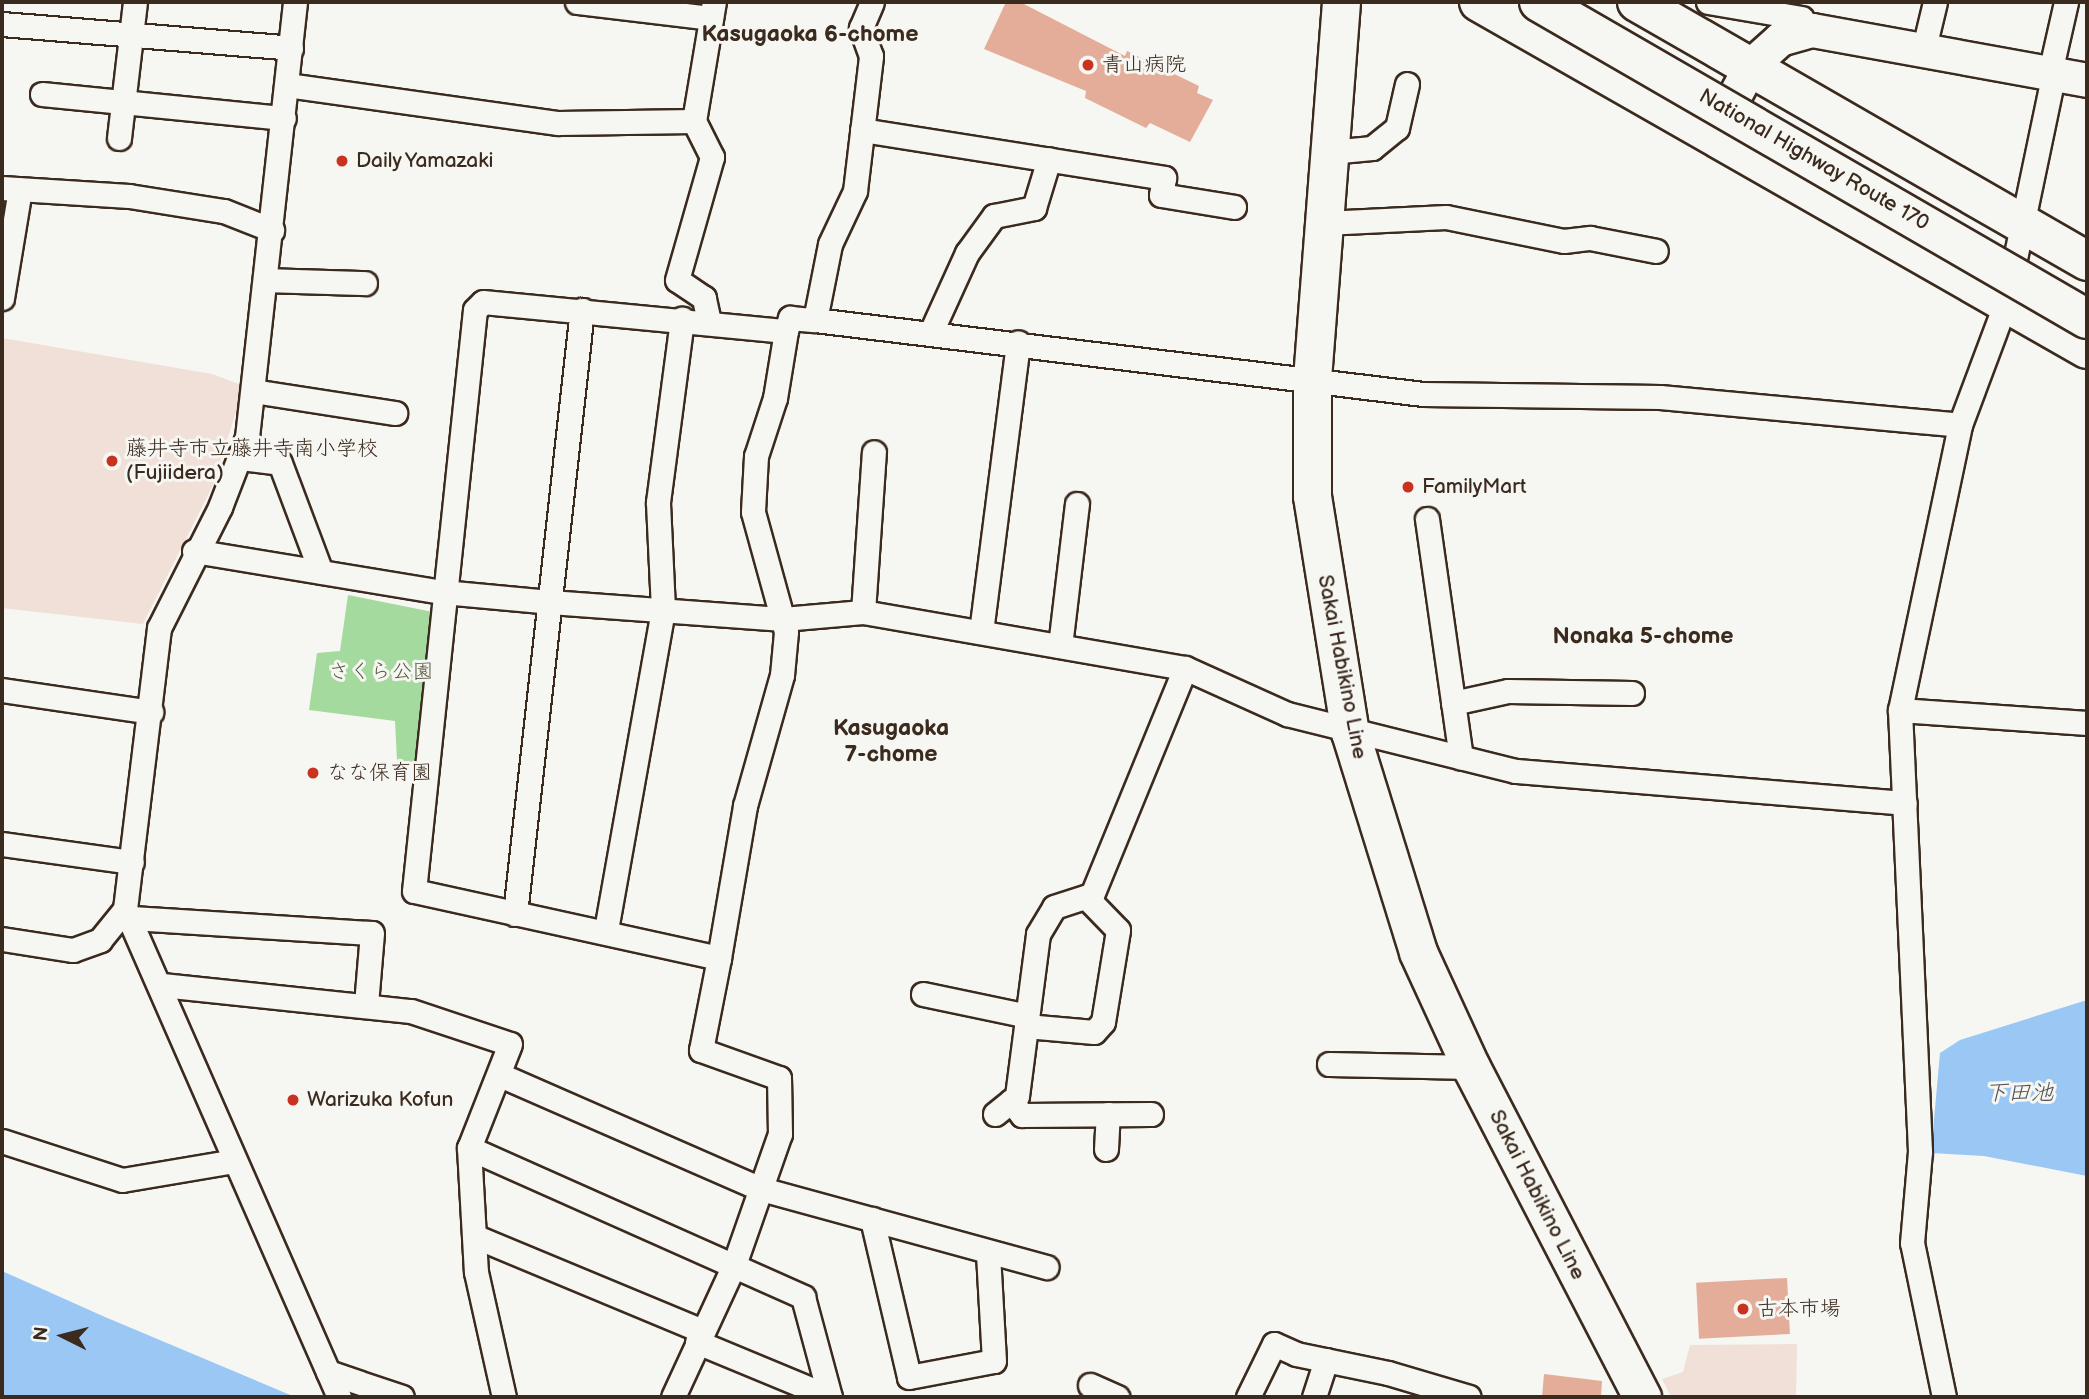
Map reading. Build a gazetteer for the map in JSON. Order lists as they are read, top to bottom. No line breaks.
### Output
{"streets":{"highway":["National Highway Route 170"],"main road":["Sakai Habikino Line"]},"districts":["Kasugaoka 6-chome","Nonaka 5-chome","Kasugaoka 7-chome"],"water":["下田池"],"parks":["さくら公園"],"places":["青山病院","Daily Yamazaki","藤井寺市立藤井寺南小学校 (Fujiidera)","FamilyMart","なな保育園","Warizuka Kofun","古本市場"],"north":"left"}
